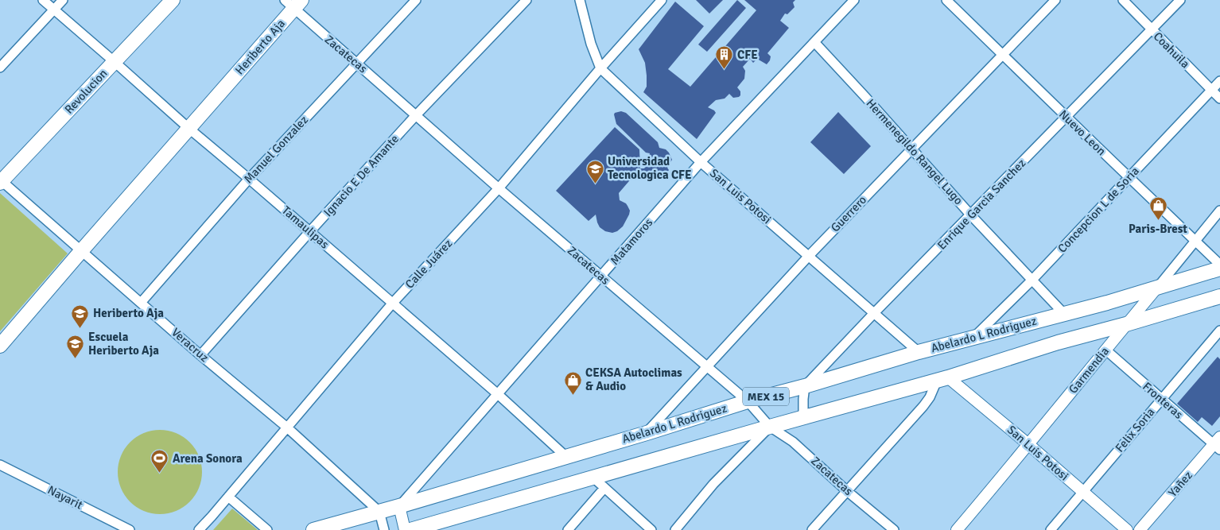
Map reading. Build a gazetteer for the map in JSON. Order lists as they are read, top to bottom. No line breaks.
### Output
{"streets":{"main road":["Heriberto Aja","Revolucion","Abelardo L Rodriguez","MEX 15"],"street":["Coahuila","Zacatecas","Nuevo Leon","Manuel Gonzalez","Hermenegildo Rangel Lugo","Ignacio E De Amante","San Luis Potosi","Enrique Garcia Sanchez","Concepcion L de Soria","Guerrero","Tamaulipas","Matamoros","Calle Juárez","Veracruz","Garmendia","Fronteras","Felix Soria","Yañez","Nayarit"]},"crossings":[["Heriberto Aja","Zacatecas"],["Heriberto Aja","Tamaulipas"],["Heriberto Aja","Veracruz"],["Coahuila","Enrique Garcia Sanchez"],["Coahuila","Concepcion L de Soria"],["Zacatecas","Manuel Gonzalez"],["Zacatecas","Ignacio E De Amante"],["Zacatecas","Guerrero"],["Zacatecas","Matamoros"],["Zacatecas","Calle Juárez"],["Zacatecas","Abelardo L Rodriguez"],["Zacatecas","MEX 15"],["Revolucion","Tamaulipas"],["Revolucion","Veracruz"],["Nuevo Leon","Enrique Garcia Sanchez"],["Nuevo Leon","Concepcion L de Soria"],["Nuevo Leon","Guerrero"],["Nuevo Leon","Garmendia"],["Manuel Gonzalez","Tamaulipas"],["Manuel Gonzalez","Veracruz"],["Hermenegildo Rangel Lugo","Enrique Garcia Sanchez"],["Hermenegildo Rangel Lugo","Concepcion L de Soria"],["Hermenegildo Rangel Lugo","Guerrero"],["Hermenegildo Rangel Lugo","Matamoros"],["Hermenegildo Rangel Lugo","Abelardo L Rodriguez"],["Ignacio E De Amante","Tamaulipas"],["Ignacio E De Amante","Veracruz"],["San Luis Potosi","Enrique Garcia Sanchez"],["San Luis Potosi","Guerrero"],["San Luis Potosi","Matamoros"],["San Luis Potosi","Calle Juárez"],["San Luis Potosi","Abelardo L Rodriguez"],["San Luis Potosi","Garmendia"],["San Luis Potosi","MEX 15"],["San Luis Potosi","Felix Soria"],["Enrique Garcia Sanchez","Abelardo L Rodriguez"],["Concepcion L de Soria","Abelardo L Rodriguez"],["Guerrero","Abelardo L Rodriguez"],["Tamaulipas","Matamoros"],["Tamaulipas","Calle Juárez"],["Tamaulipas","Abelardo L Rodriguez"],["Matamoros","Abelardo L Rodriguez"],["Calle Juárez","Veracruz"],["Abelardo L Rodriguez","Veracruz"],["Abelardo L Rodriguez","Garmendia"],["Garmendia","MEX 15"],["Garmendia","Fronteras"],["Fronteras","Felix Soria"],["Fronteras","Yañez"]],"places":{"building":["CFE"],"school or university":["Universidad Tecnologica CFE","Heriberto Aja","Escuela Heriberto Aja"],"shop":["Paris-Brest","CEKSA Autoclimas & Audio"],"sports":["Arena Sonora"]}}
